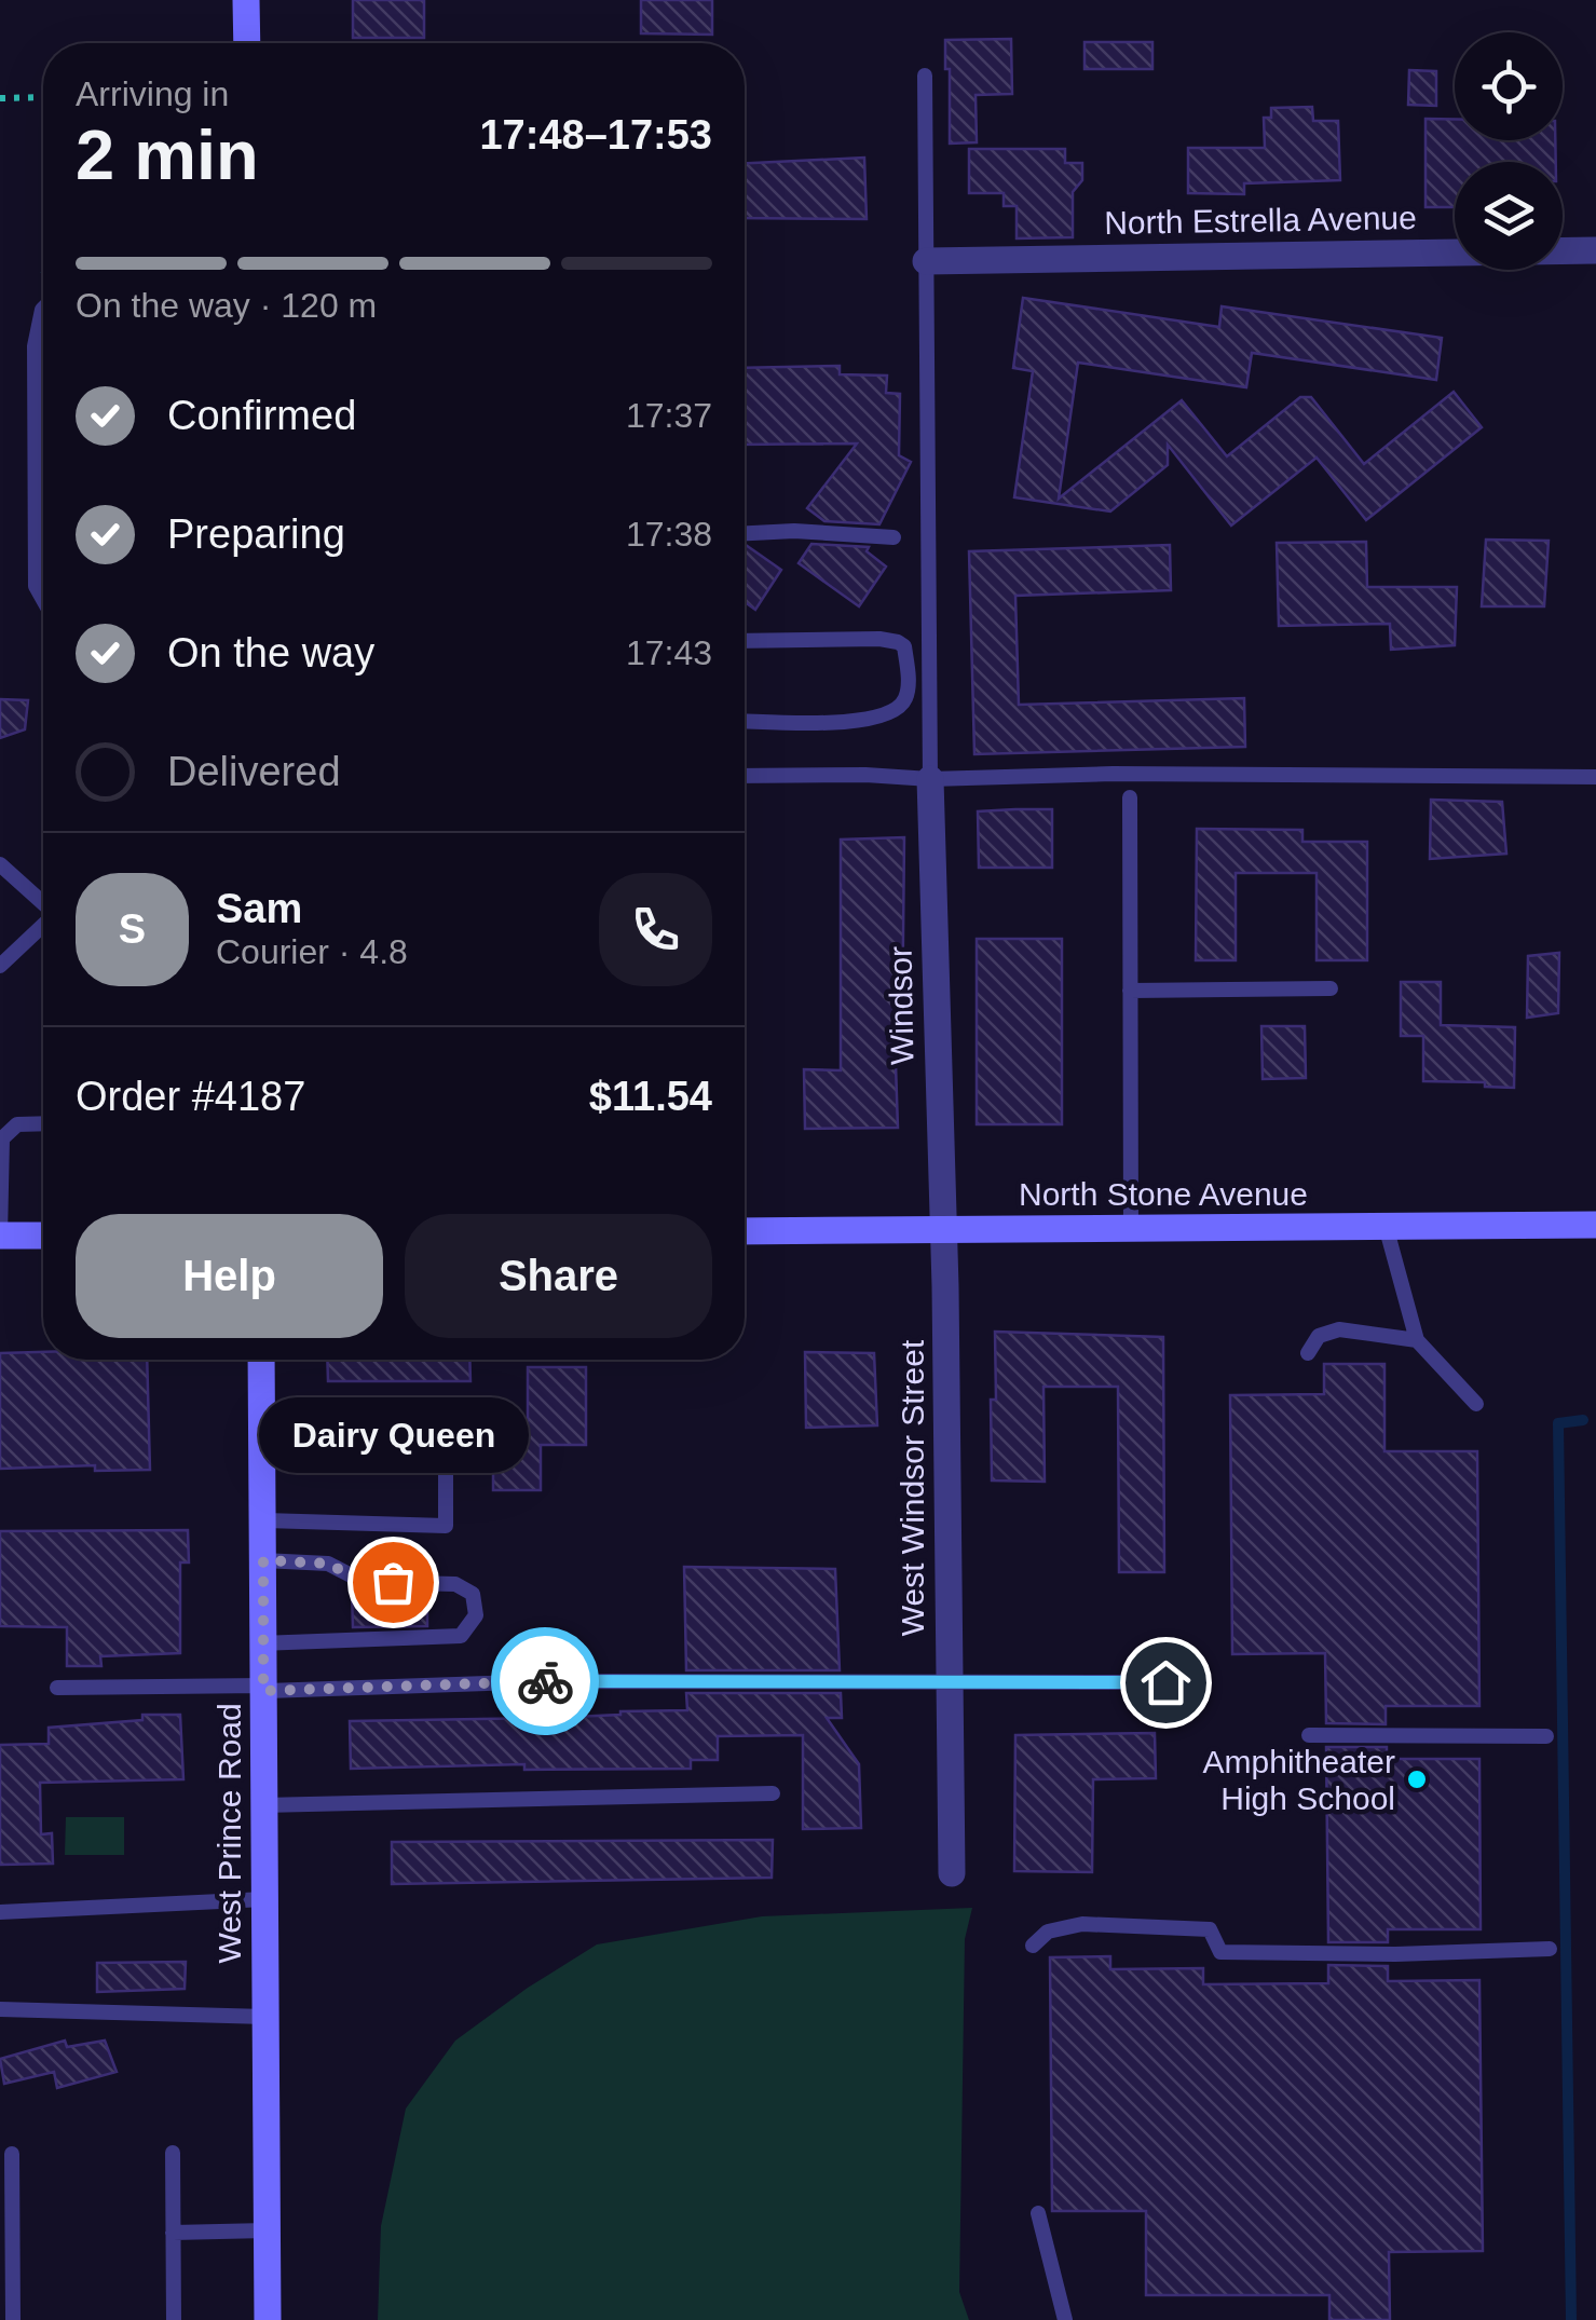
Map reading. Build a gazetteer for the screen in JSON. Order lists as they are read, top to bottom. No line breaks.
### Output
{"streets":{"main road":["North Stone Avenue","West Prince Road"],"street":["North Estrella Avenue","Windsor","West Windsor Street"]},"crossings":[["Windsor","North Stone Avenue"],["Windsor","West Windsor Street"],["North Stone Avenue","West Windsor Street"]],"places":["Dairy Queen","Amphitheater High School"],"page":{"heading":["2 min","Arriving in","17:48–17:53"],"panel":["Sam","Courier · 4.8","Order #4187","$11.54"],"bar":"On the way · 120 m","list":[["Confirmed","17:37"],["Preparing","17:38"],["On the way","17:43"],"Delivered"],"round":"S","buttons":["Help","Share"],"bubble":"Dairy Queen"}}
